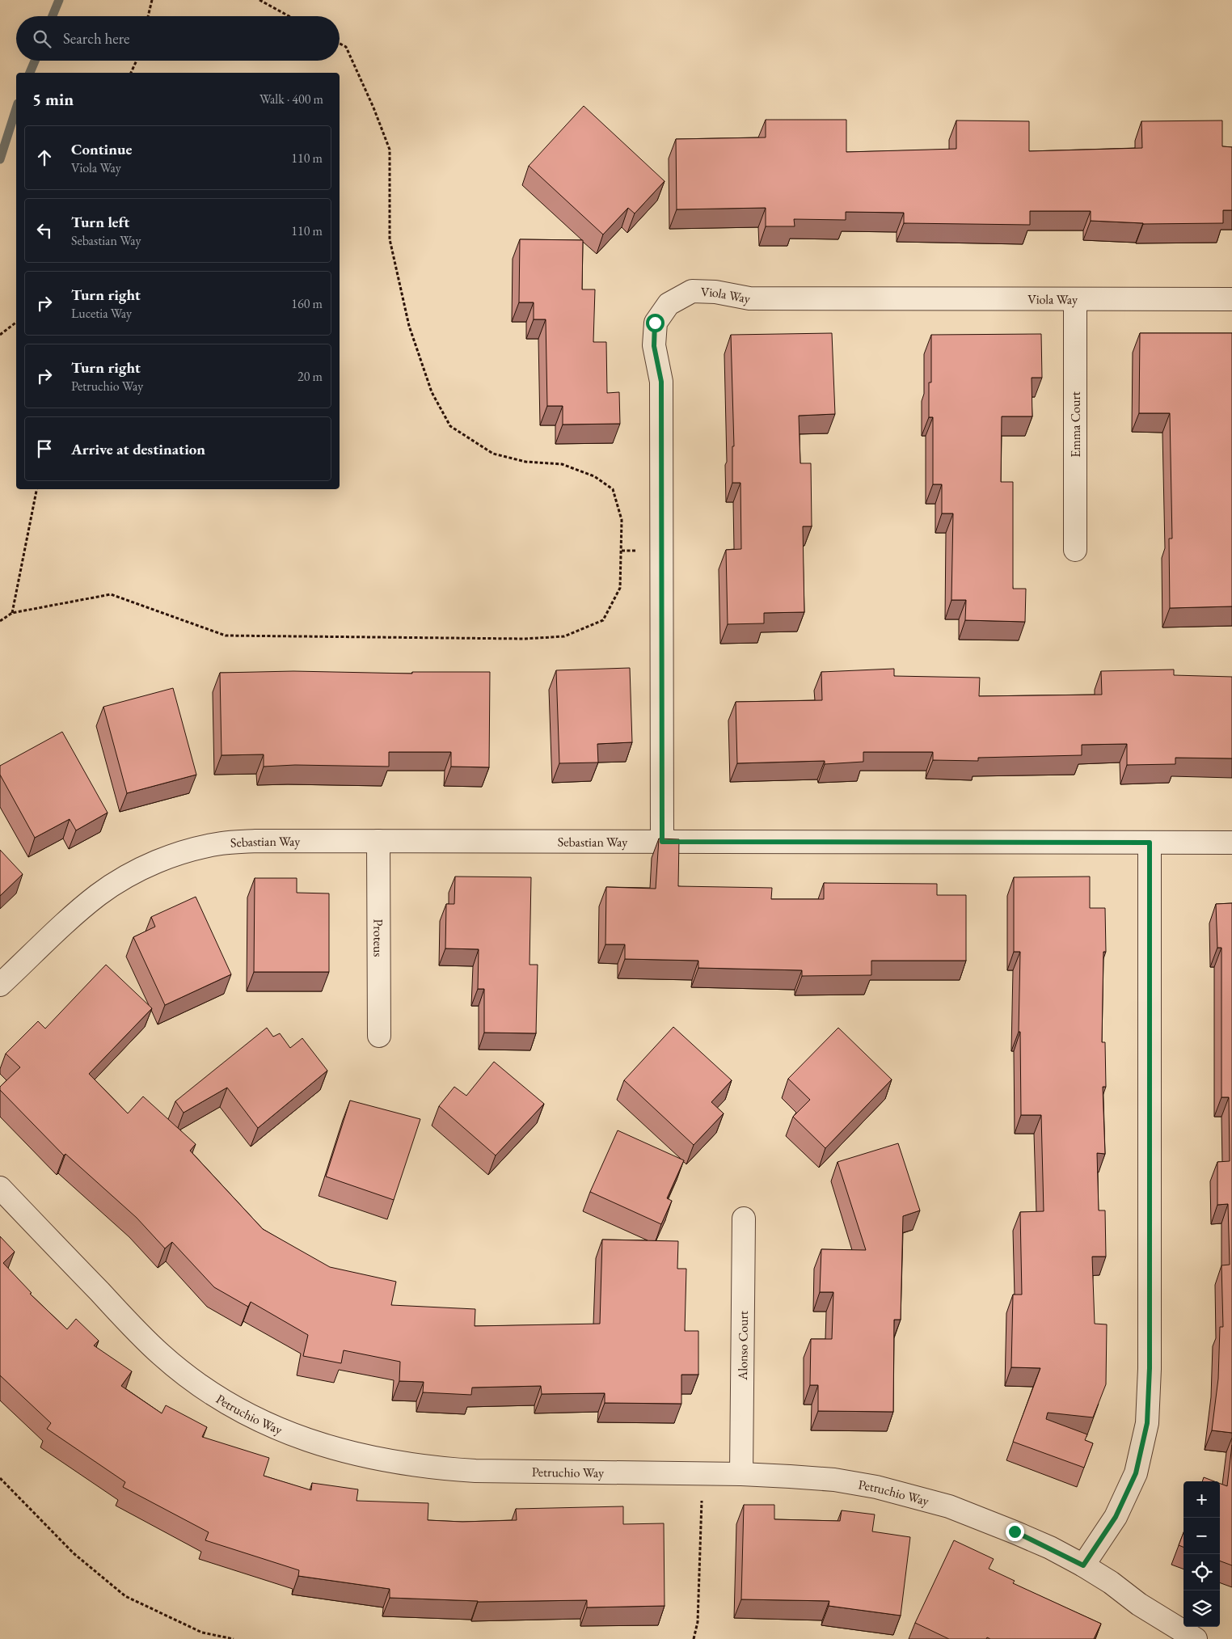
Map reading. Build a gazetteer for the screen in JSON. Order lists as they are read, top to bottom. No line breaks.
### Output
{"streets":{"street":["Viola Way","Emma Court","Sebastian Way","Proteus","Alonso Court","Petruchio Way"]},"crossings":[["Viola Way","Emma Court"],["Viola Way","Sebastian Way"],["Sebastian Way","Proteus"],["Alonso Court","Petruchio Way"]],"page":{"search":"Search here","heading":["5 min","Walk · 400 m"],"list":[["Continue","Viola Way","110 m"],["Turn left","Sebastian Way","110 m"],["Turn right","Lucetia Way","160 m"],["Turn right","Petruchio Way","20 m"],"Arrive at destination"],"map_buttons":["+","−"]}}
